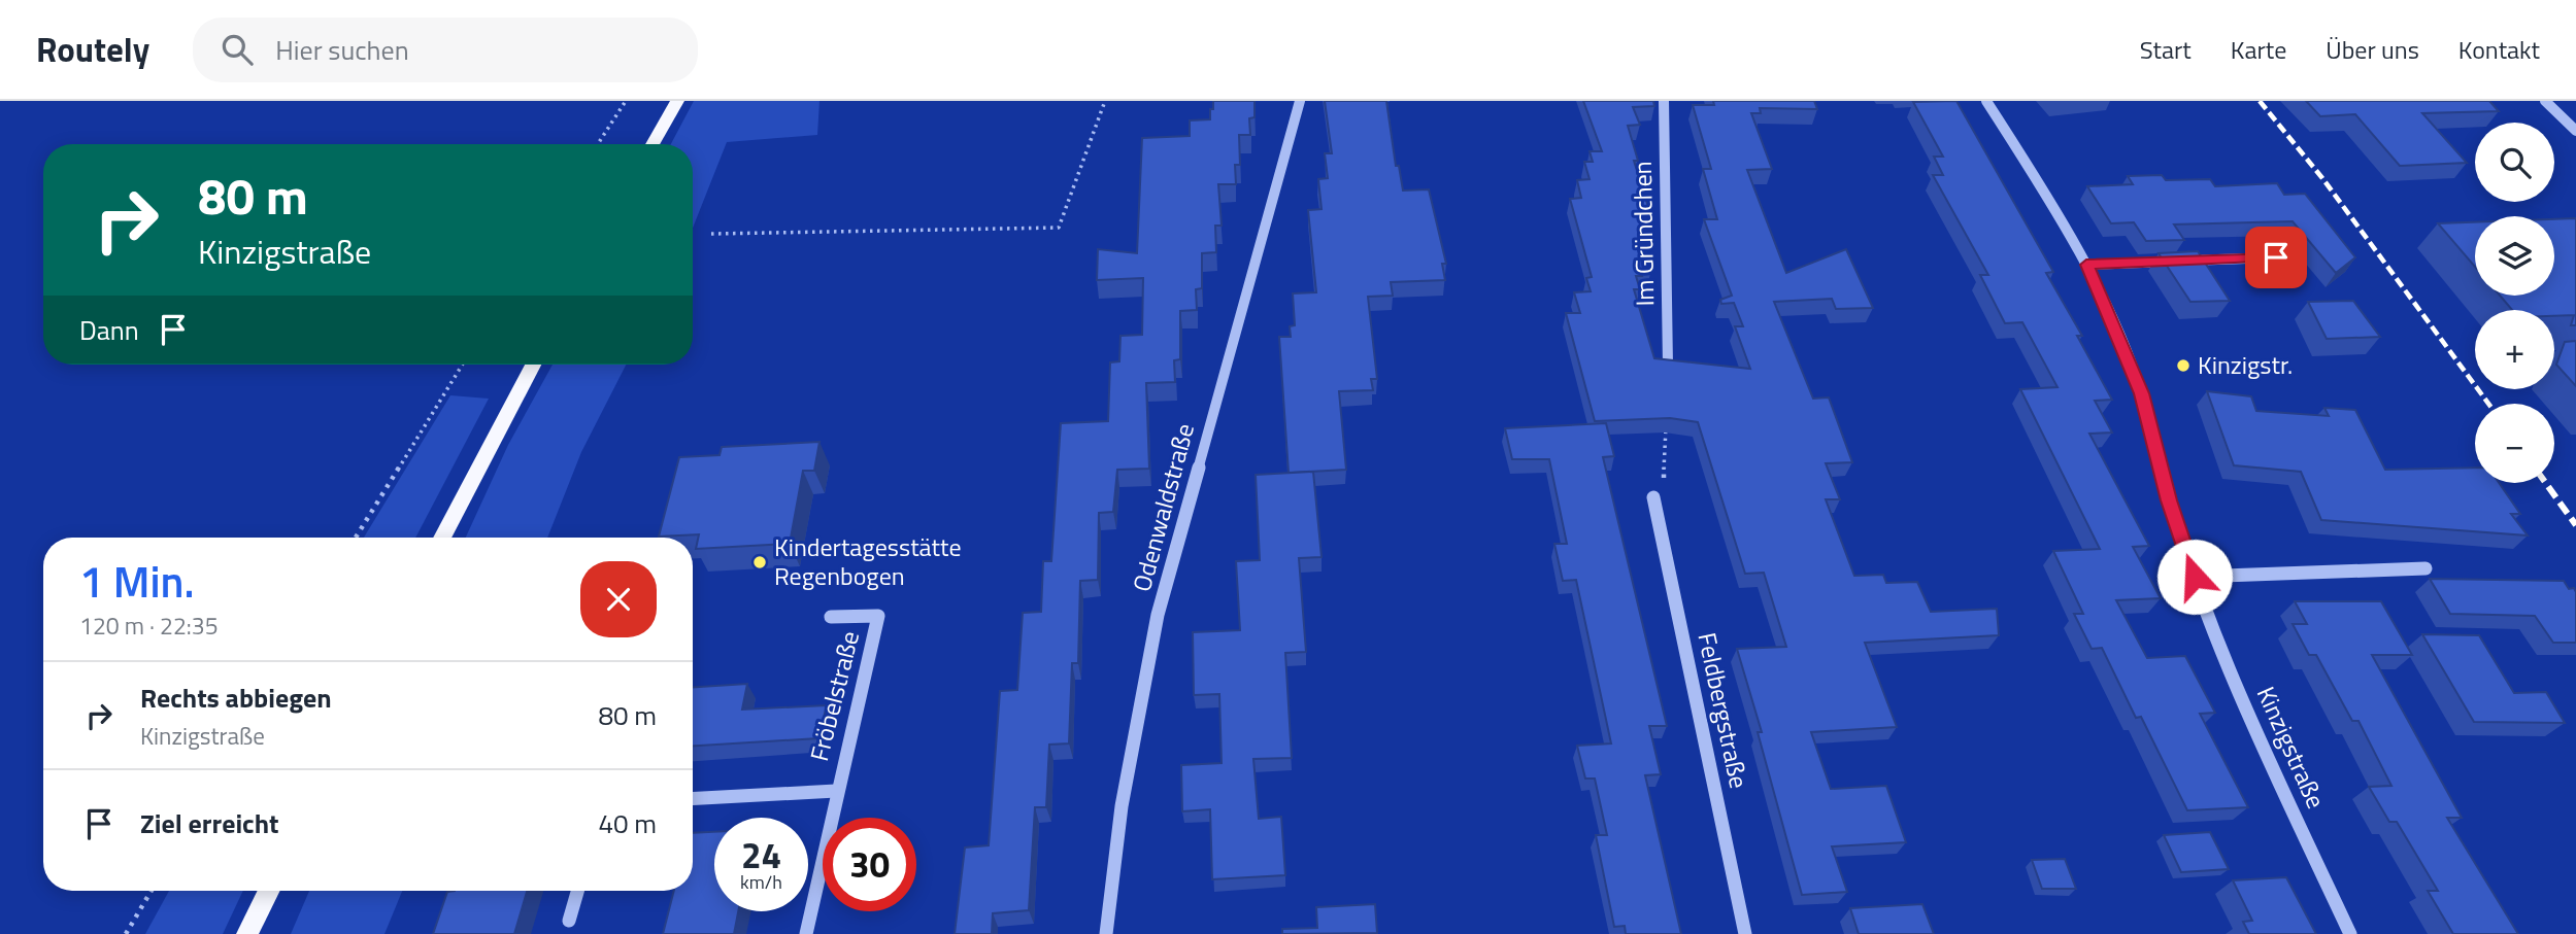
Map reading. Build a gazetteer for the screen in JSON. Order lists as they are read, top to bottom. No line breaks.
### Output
{"streets":{"street":["Im Gründchen","Odenwaldstraße","Fröbelstraße","Feldbergstraße","Kinzigstraße"]},"places":["Kinzigstr.","Kindertagesstätte Regenbogen"],"page":{"header":"Routely","search":"Hier suchen","nav":["Start","Karte","Über uns","Kontakt"],"map_buttons":["+","−"],"turn":["80 m","Kinzigstraße"],"then":"Dann","heading":["1 Min.","120 m · 22:35"],"list":[{"name":"Rechts abbiegen","note":"Kinzigstraße","value":"80 m"},{"name":"Ziel erreicht","value":"40 m"}],"speed":"24 km/h","limit":"30"}}
